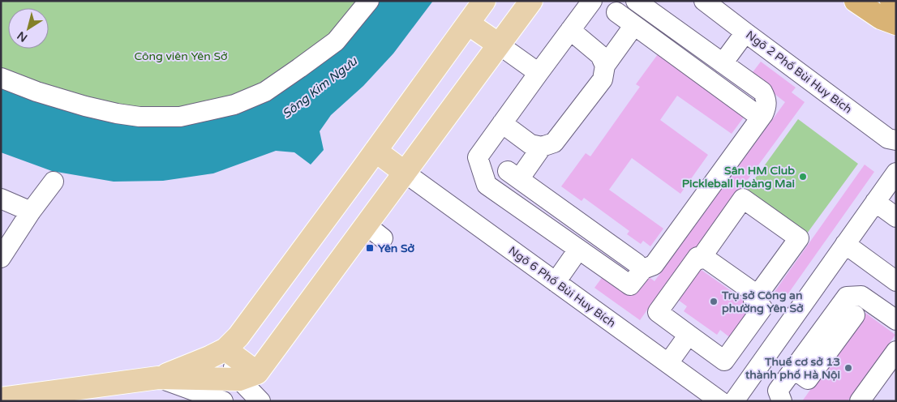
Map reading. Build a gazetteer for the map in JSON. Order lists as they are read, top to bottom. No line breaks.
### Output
{"streets":{"street":["Ngõ 2 Phố Bùi Huy Bích","Ngõ 6 Phố Bùi Huy Bích"]},"water":["Sông Kim Ngưu"],"parks":["Công viên Yên Sở"],"places":{"other":["Sân HM Club Pickleball Hoàng Mai","Trụ sở Công an phường Yên Sở","Thuế cơ sở 13 thành phố Hà Nội"],"transit":["Yên Sở"]},"north":"bottom left"}
